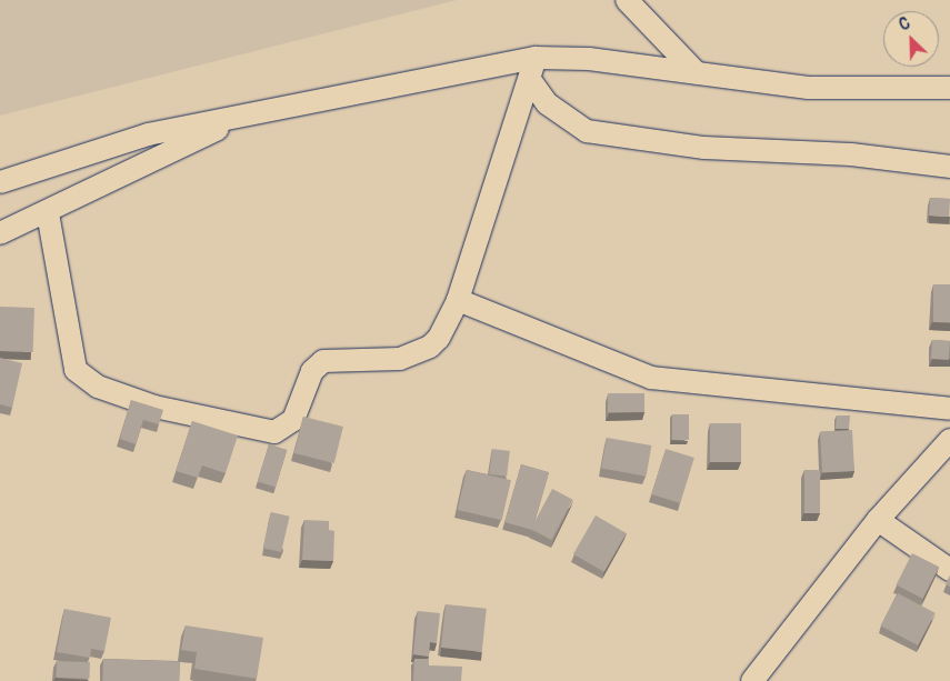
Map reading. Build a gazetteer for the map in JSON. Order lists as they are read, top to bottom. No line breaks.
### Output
{"north":"top left"}
